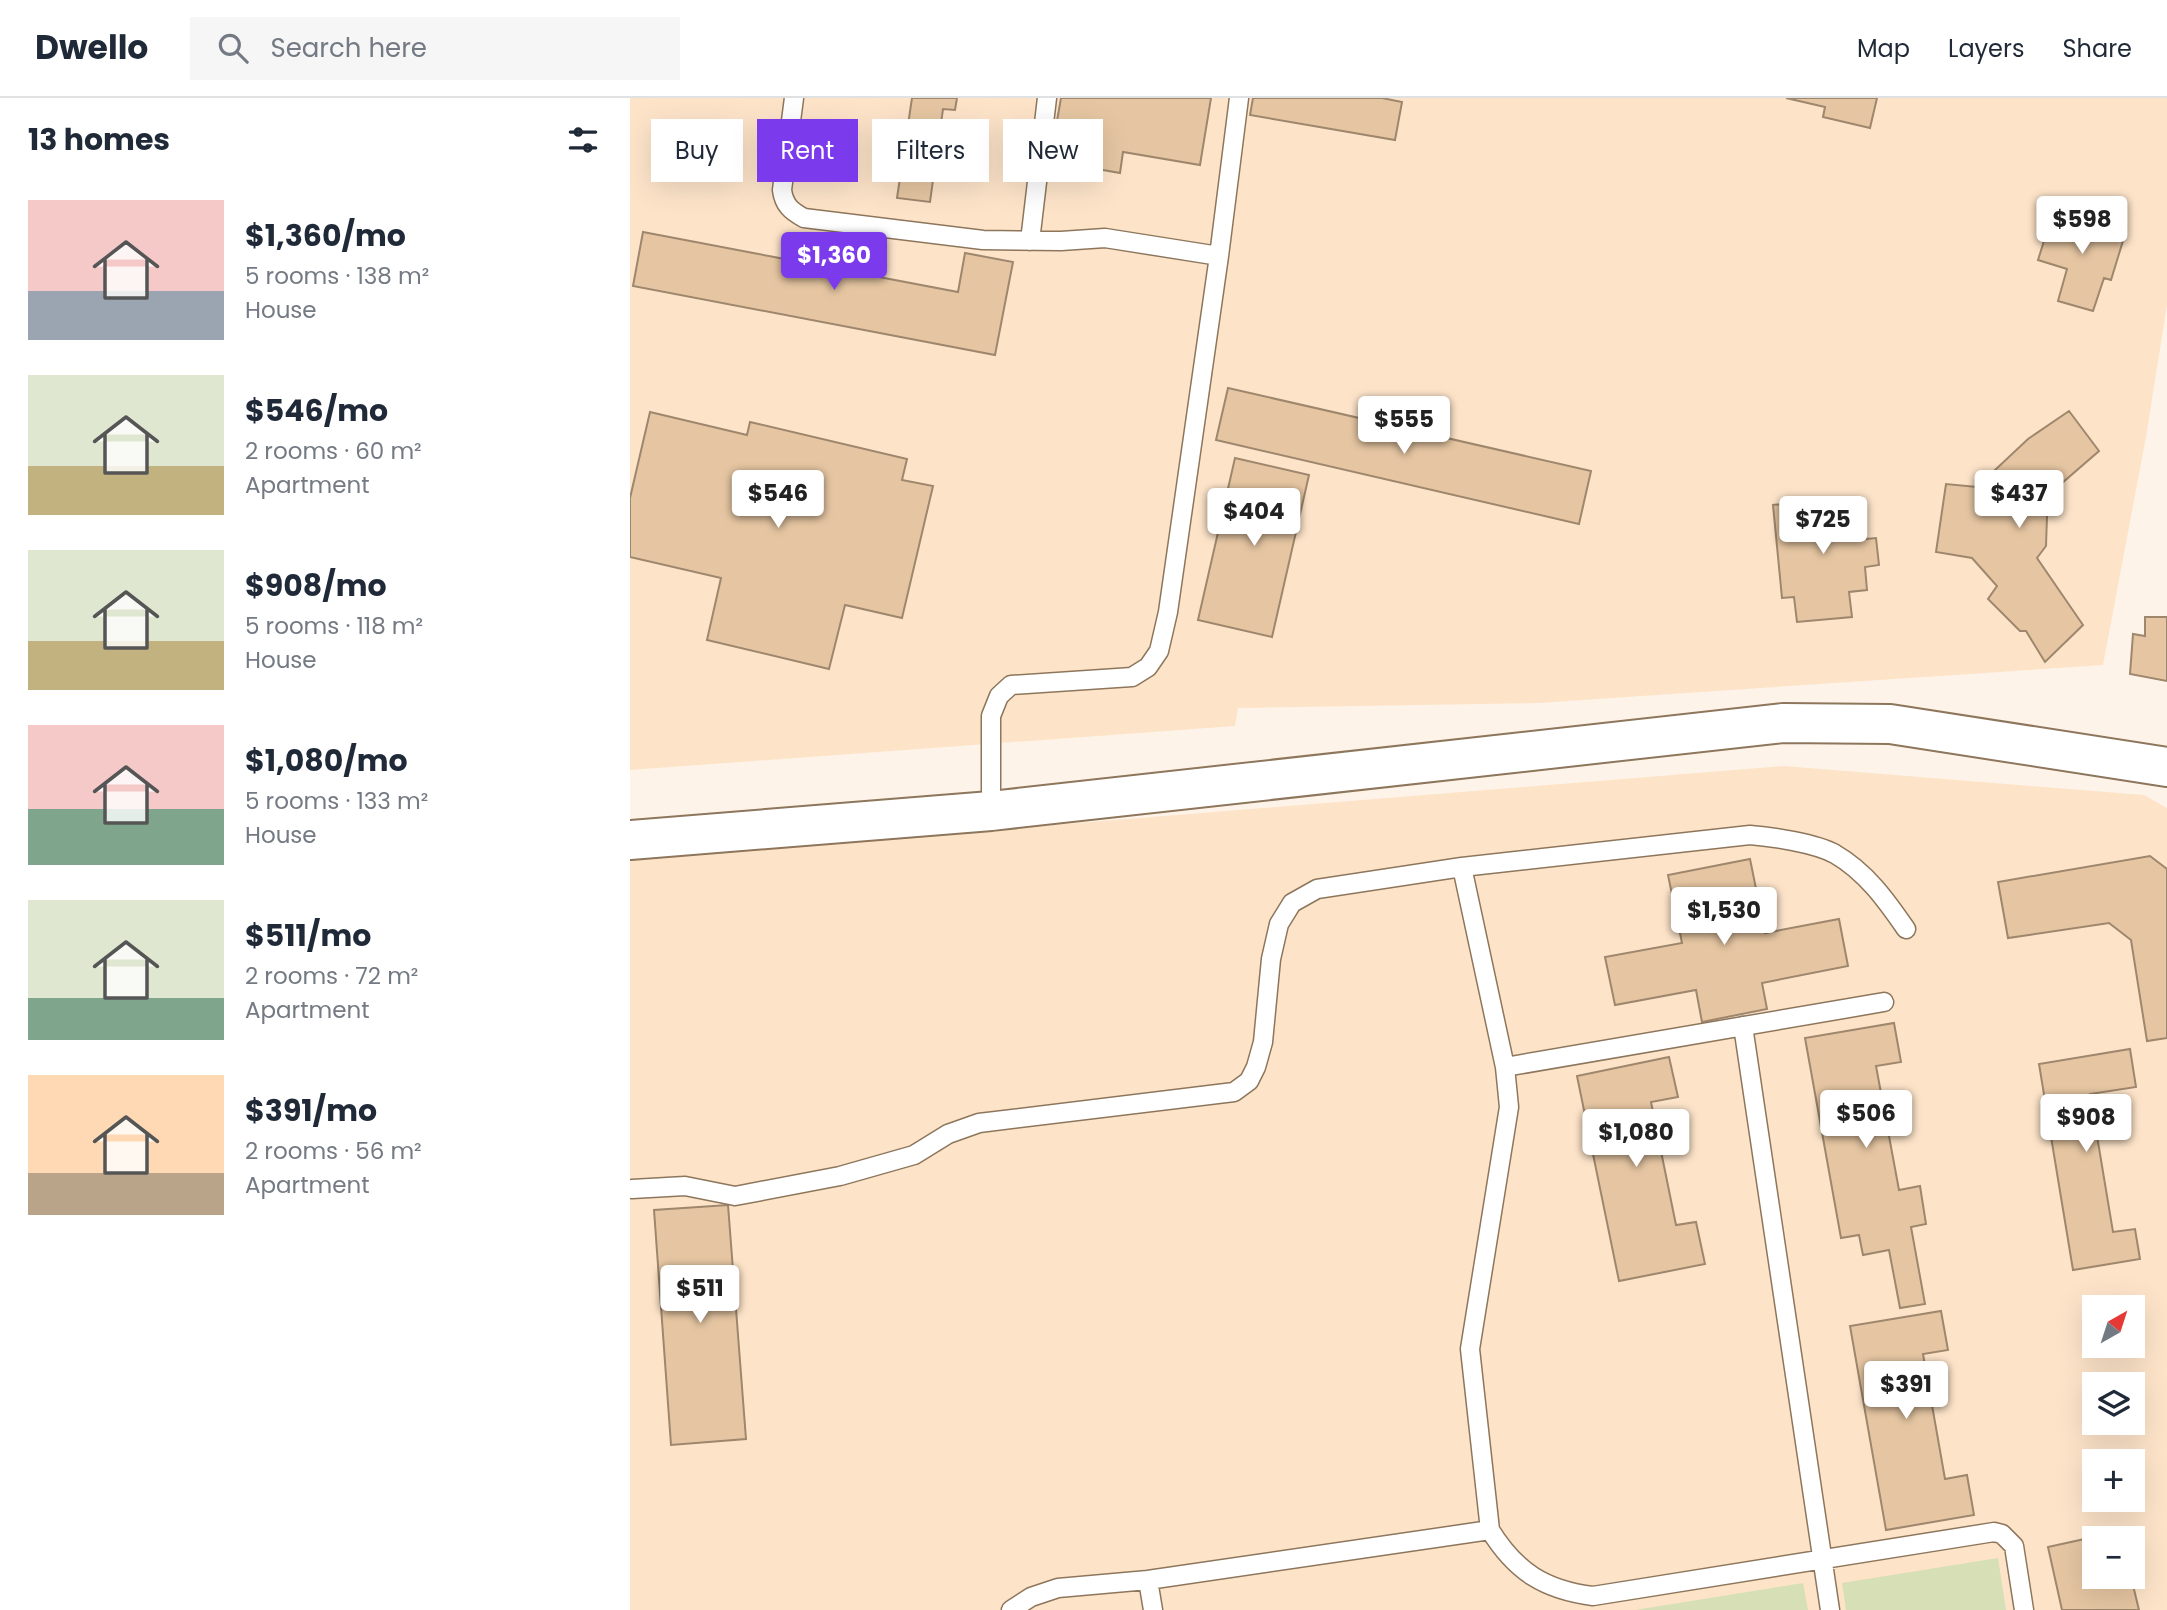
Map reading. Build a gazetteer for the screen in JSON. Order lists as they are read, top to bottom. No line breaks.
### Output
{"north":"top right","page":{"header":"Dwello","search":"Search here","nav":["Map","Layers","Share"],"heading":"13 homes","chip":["Buy","Rent","Filters","New"],"list":[{"name":"$1,360/mo","note":"5 rooms · 138 m² · House"},{"name":"$546/mo","note":"2 rooms · 60 m² · Apartment"},{"name":"$908/mo","note":"5 rooms · 118 m² · House"},{"name":"$1,080/mo","note":"5 rooms · 133 m² · House"},{"name":"$511/mo","note":"2 rooms · 72 m² · Apartment"},{"name":"$391/mo","note":"2 rooms · 56 m² · Apartment"}],"price":["$598","$1,360","$555","$546","$437","$404","$725","$1,530","$506","$908","$1,080","$511","$391"],"map_buttons":["+","−"]}}
